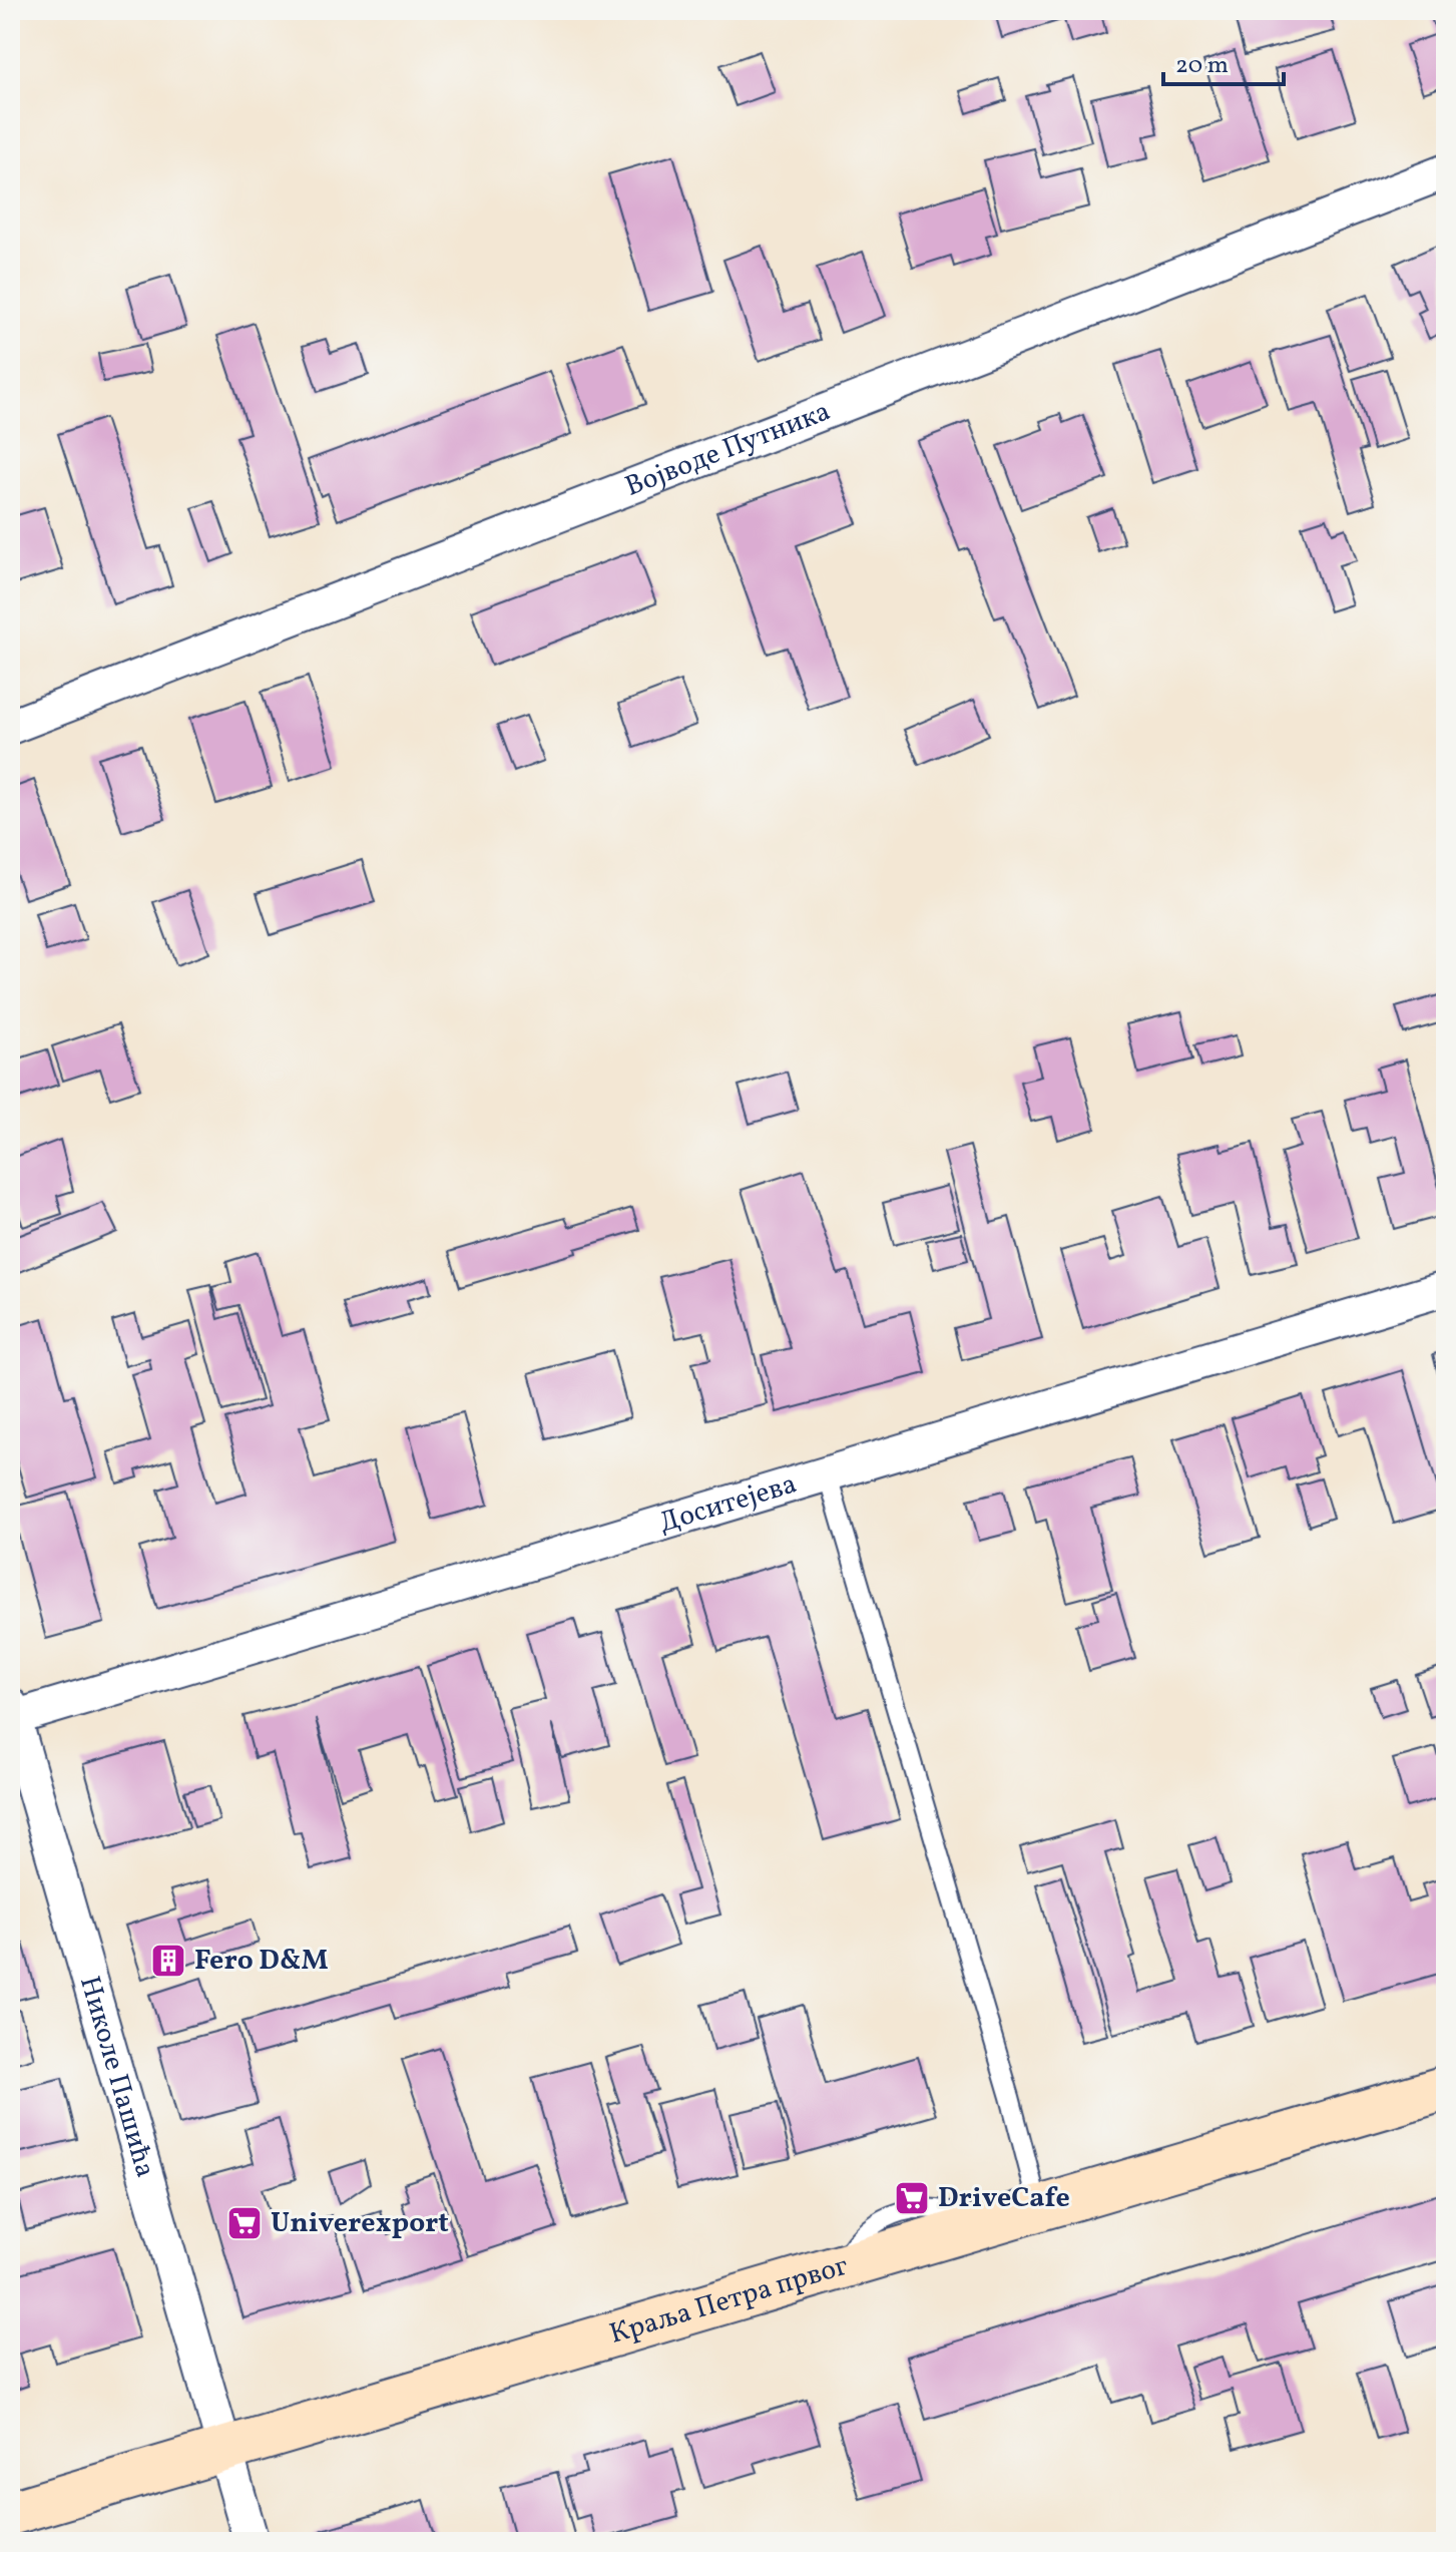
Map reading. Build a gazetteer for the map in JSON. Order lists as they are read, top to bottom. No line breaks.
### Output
{"streets":{"street":["Војводе Путника","Доситејева","Николе Пашића","Краља Петра првог"]},"crossings":[["Доситејева","Николе Пашића"],["Николе Пашића","Краља Петра првог"]],"places":{"building":["Fero D&M"],"supermarket":["DriveCafe","Univerexport"]},"scale_bar":"20 m"}
